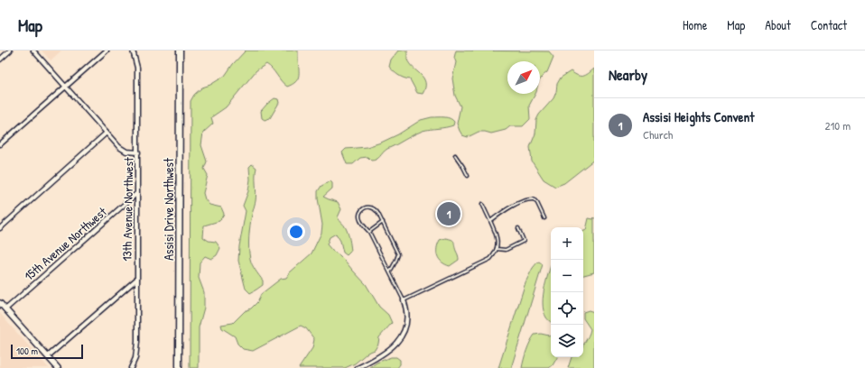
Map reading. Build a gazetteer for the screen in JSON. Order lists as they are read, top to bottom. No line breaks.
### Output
{"streets":{"main road":["Assisi Drive Northwest"],"street":["13th Avenue Northwest","15th Avenue Northwest"]},"crossings":[["13th Avenue Northwest","15th Avenue Northwest"]],"scale_bar":"100 m","north":"top right","page":{"header":"Map","nav":["Home","Map","About","Contact"],"heading":"Nearby","list":[{"mark":"1","name":"Assisi Heights Convent","note":"Church","value":"210 m"}],"pins":"1","map_buttons":["+","−"],"scale":"100 m"}}
